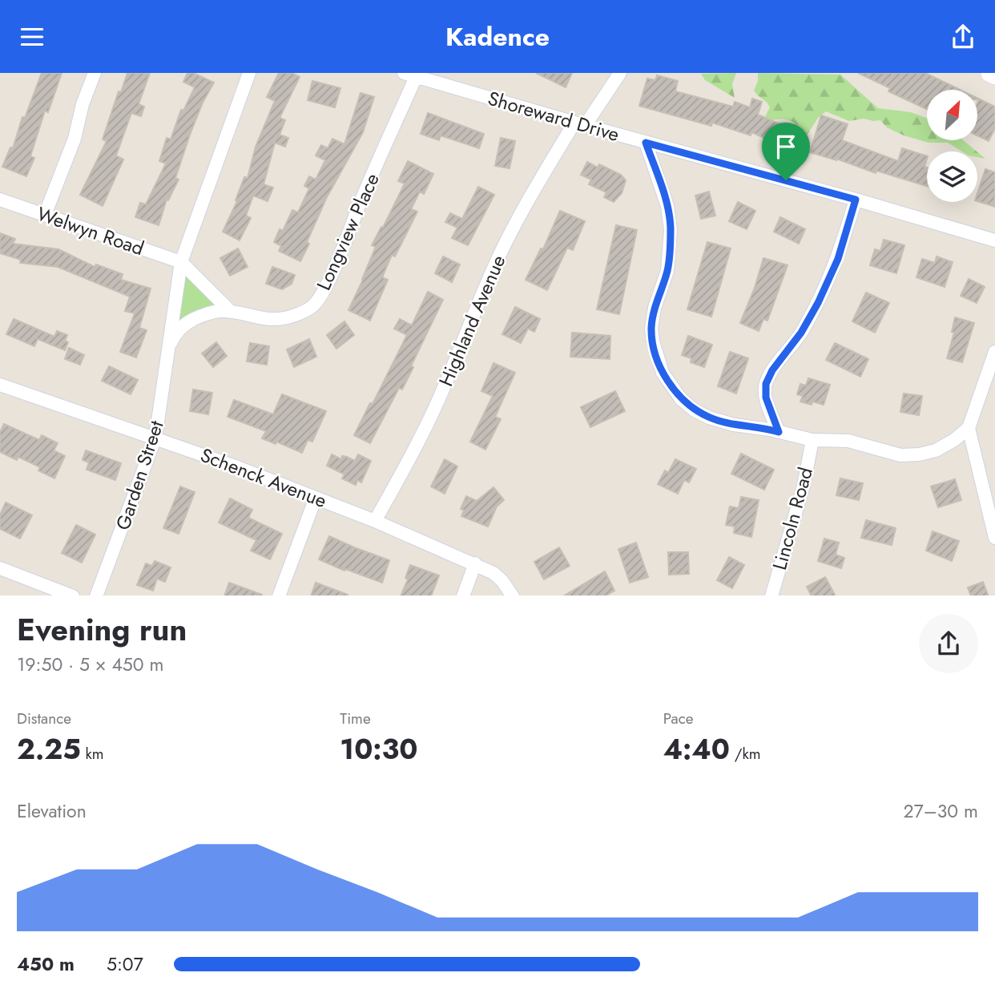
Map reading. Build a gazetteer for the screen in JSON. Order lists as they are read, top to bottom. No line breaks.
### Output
{"streets":{"street":["Shoreward Drive","Welwyn Road","Longview Place","Highland Avenue","Garden Street","Schenck Avenue","Lincoln Road"]},"crossings":[["Shoreward Drive","Longview Place"],["Shoreward Drive","Highland Avenue"],["Welwyn Road","Garden Street"],["Longview Place","Garden Street"],["Highland Avenue","Schenck Avenue"],["Garden Street","Schenck Avenue"]],"north":"top right","page":{"header":"Kadence","heading":["Evening run","19:50 · 5 × 450 m"],"stats":[["Distance","2.25 km"],["Time","10:30"],["Pace","4:40 /km"]],"chart":["Elevation","27–30 m"],"list":[{"name":"450 m","note":"5:07"}]}}
